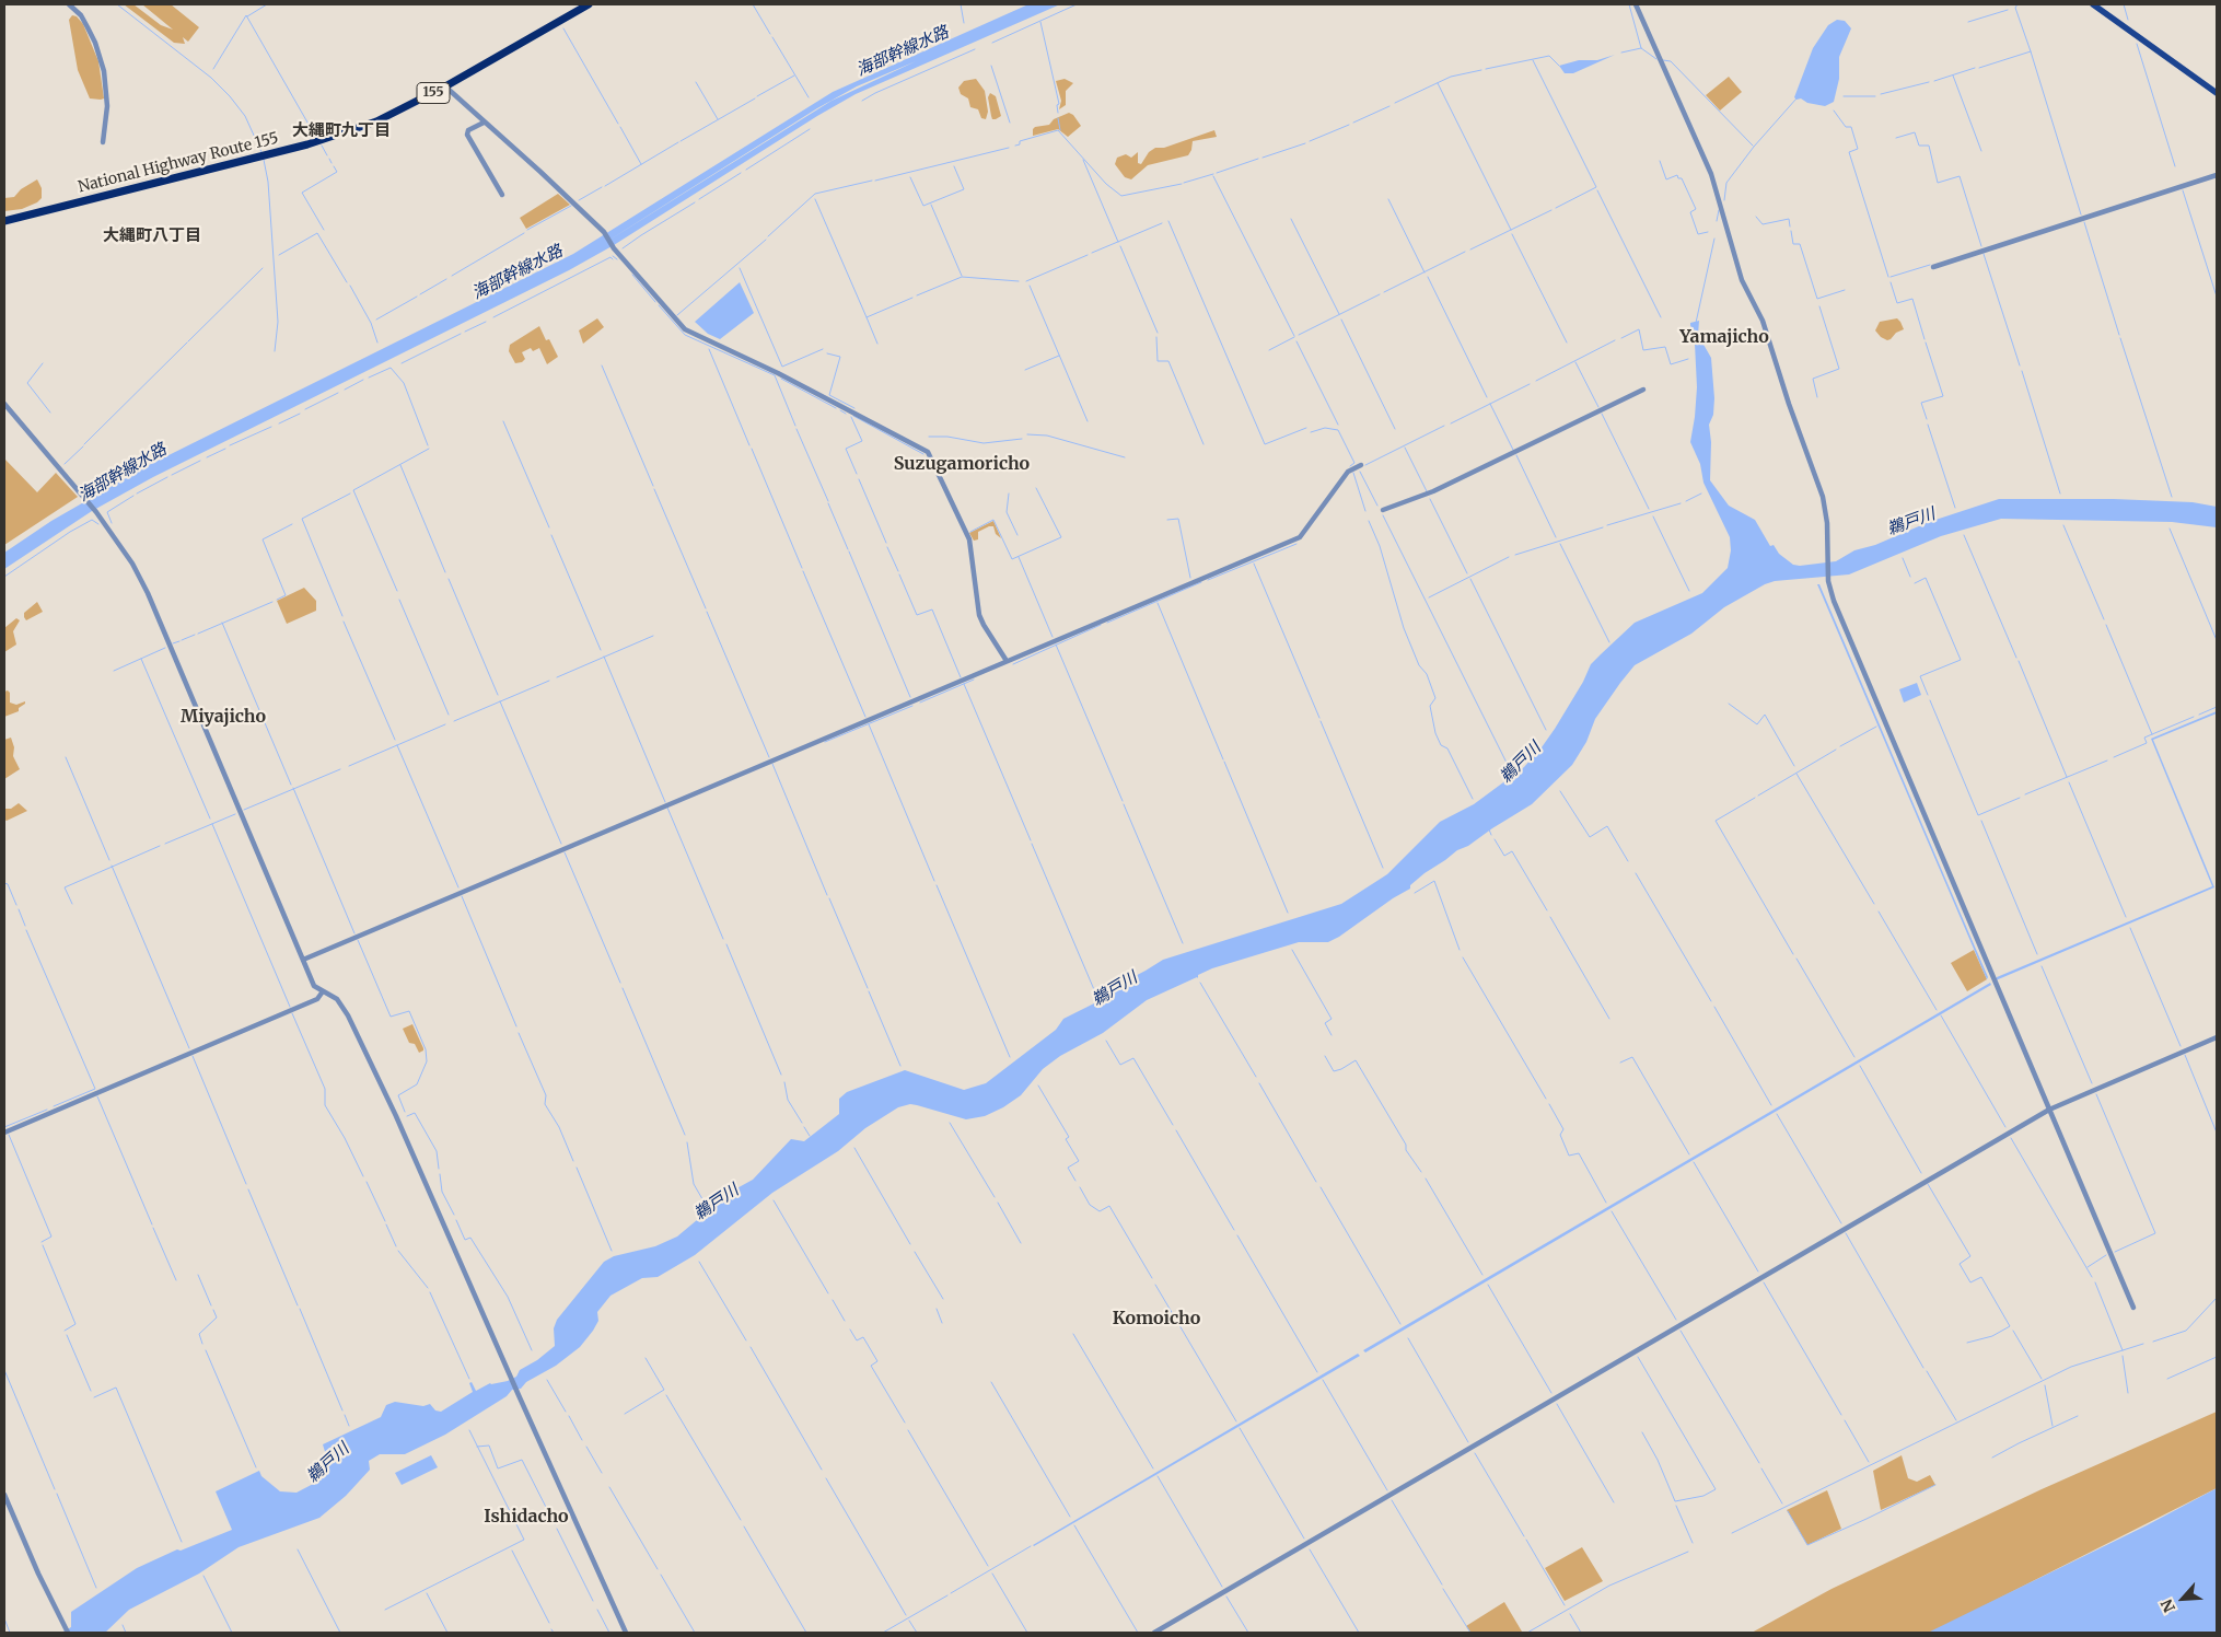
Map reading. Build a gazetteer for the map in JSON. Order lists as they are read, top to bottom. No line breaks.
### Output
{"streets":{"highway":["155","National Highway Route 155"]},"districts":["大縄町九丁目","大縄町八丁目","Yamajicho","Suzugamoricho","Miyajicho","Komoicho","Ishidacho"],"water":["海部幹線水路","鵜戸川"],"north":"bottom left"}
